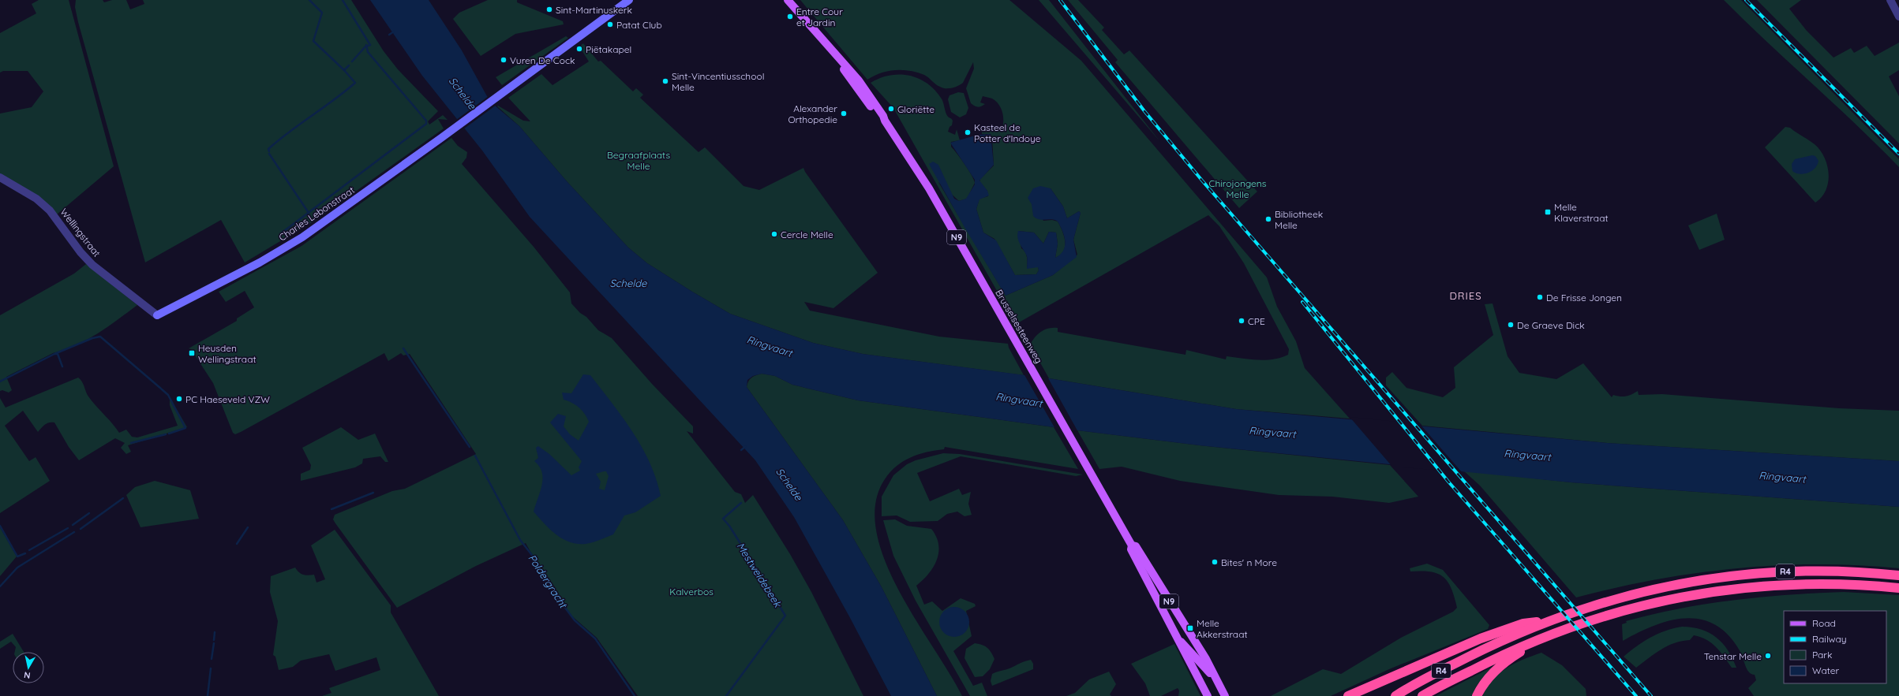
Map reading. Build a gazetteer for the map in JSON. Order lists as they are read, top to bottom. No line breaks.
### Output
{"streets":{"highway":["R4"],"main road":["Charles Lebonstraat","N9","Brusselsesteenweg"],"street":["Wellingstraat"]},"crossings":[["Charles Lebonstraat","Wellingstraat"]],"districts":["DRIES"],"water":["Schelde","Ringvaart","Mestweidebeek","Poldergracht"],"parks":["Begraafplaats Melle","Chirojongens Melle","Kalverbos"],"places":{"other":["Sint-Martinuskerk","Entre Cour et Jardin","Patat Club","Piëtakapel","Vuren De Cock","Sint-Vincentiusschool Melle","Gloriëtte","Alexander Orthopedie","Kasteel de Potter d'Indoye","Bibliotheek Melle","Cercle Melle","De Frisse Jongen","CPE","De Graeve Dick","PC Haeseveld VZW","Bites' n More","Tenstar Melle"],"transit":["Melle Klaverstraat","Heusden Wellingstraat","Melle Akkerstraat"]},"legend":["Road","Railway","Park","Water"],"north":"bottom"}
